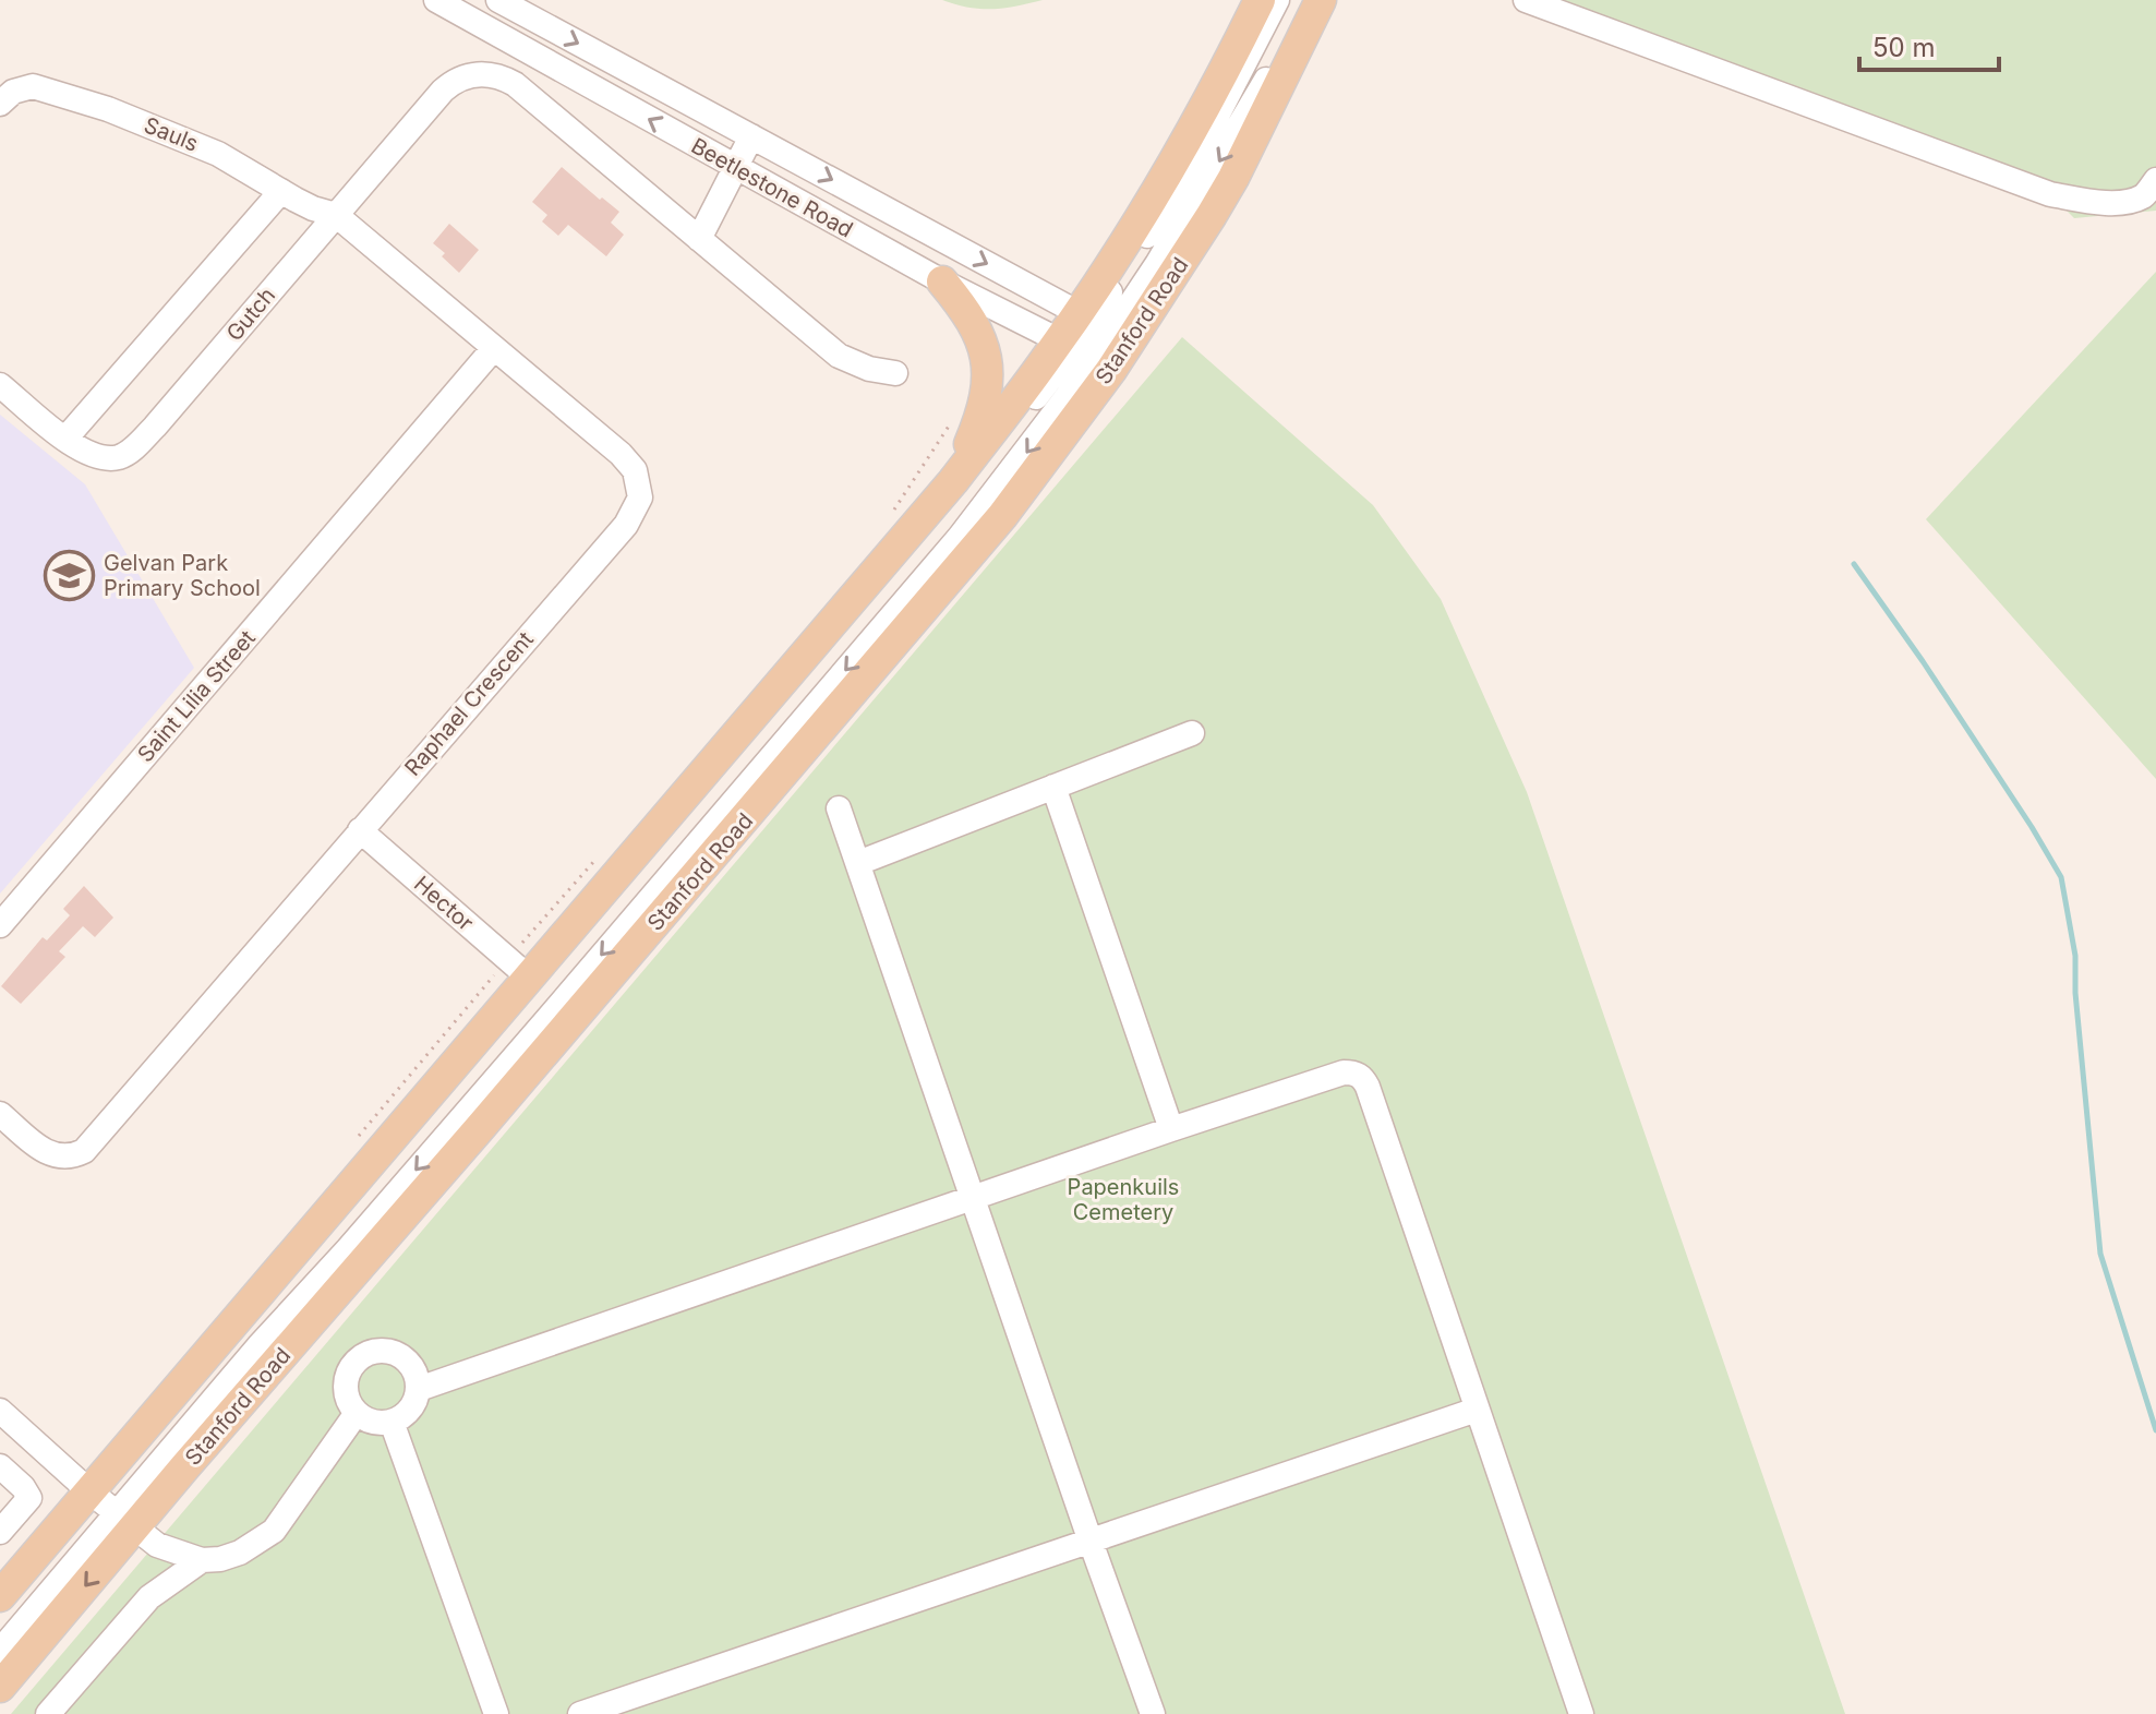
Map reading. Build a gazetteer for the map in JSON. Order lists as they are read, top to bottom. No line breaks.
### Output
{"streets":{"main road":["Stanford Road"],"street":["Sauls","Beetlestone Road","Gutch","Saint Lilia Street","Raphael Crescent","Hector"]},"crossings":[["Sauls","Gutch"],["Sauls","Raphael Crescent"],["Beetlestone Road","Stanford Road"],["Gutch","Raphael Crescent"],["Stanford Road","Hector"],["Saint Lilia Street","Raphael Crescent"],["Raphael Crescent","Hector"]],"parks":["Papenkuils Cemetery"],"places":{"school or university":["Gelvan Park Primary School"]},"scale_bar":"50 m"}
